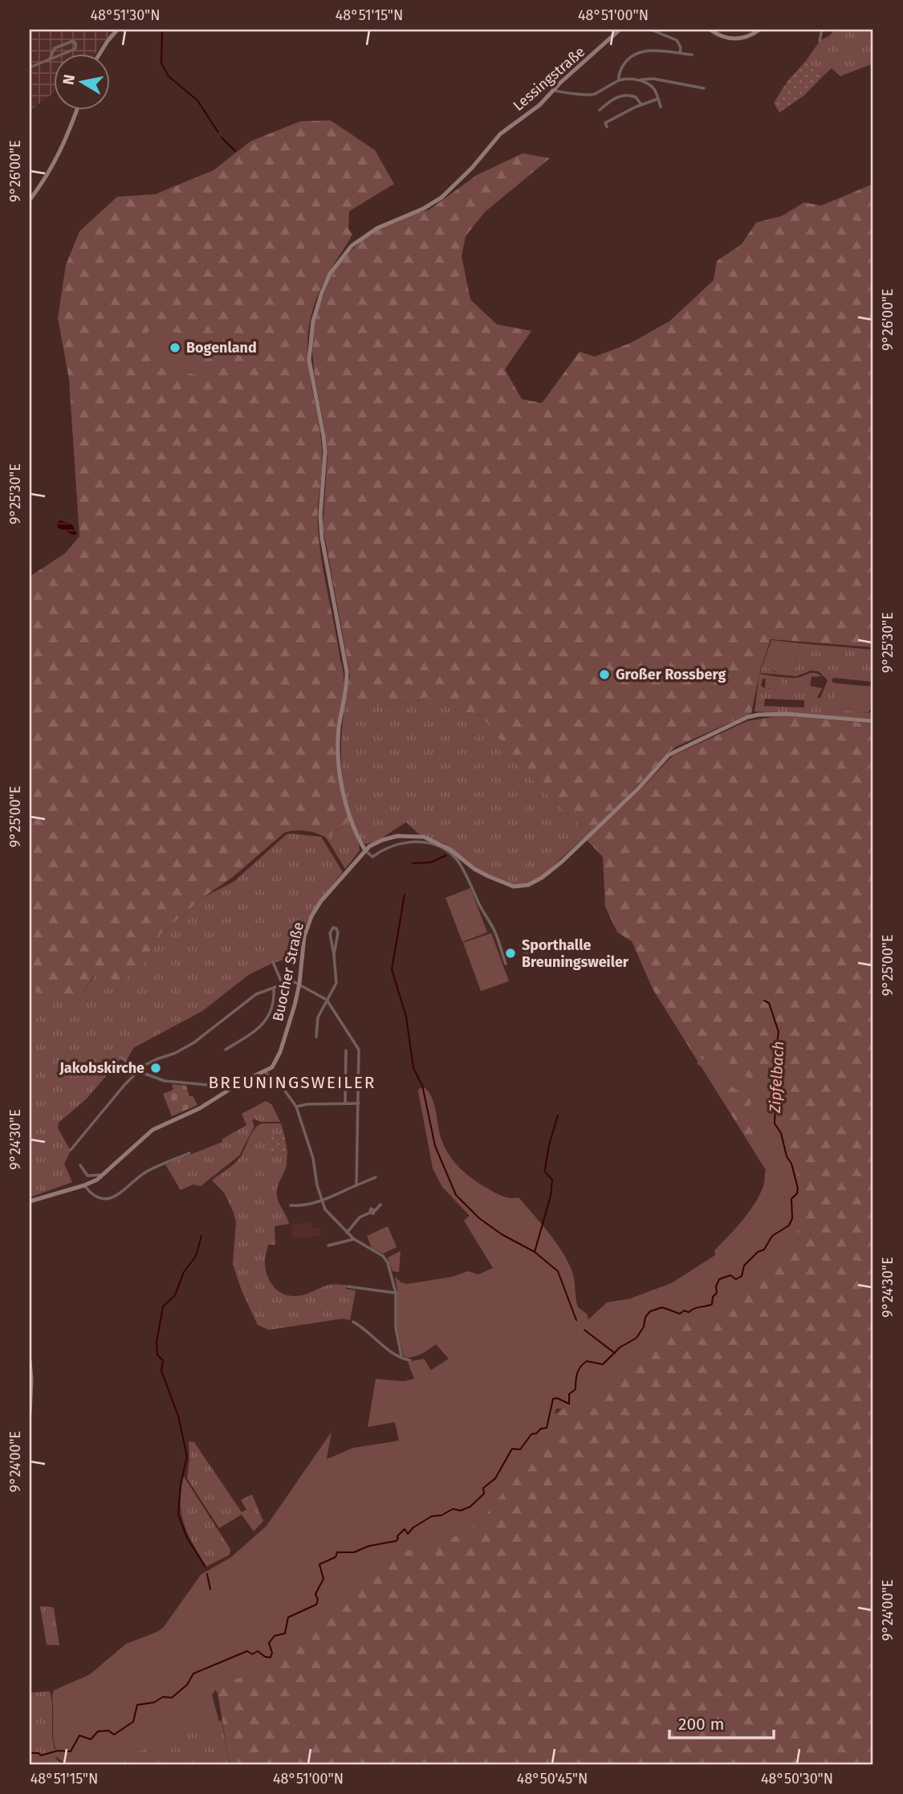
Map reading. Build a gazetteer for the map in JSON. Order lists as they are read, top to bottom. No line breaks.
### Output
{"streets":{"street":["Lessingstraße","Buocher Straße"]},"crossings":[["Lessingstraße","Buocher Straße"]],"districts":["BREUNINGSWEILER"],"water":["Zipfelbach"],"places":["Bogenland","Großer Rossberg","Sporthalle Breuningsweiler","Jakobskirche"],"scale_bar":"200 m","north":"left","coordinates":["48°51'30\"N","48°51'15\"N","48°51'00\"N","9°26'00\"E","9°25'30\"E","9°25'00\"E","9°24'30\"E","9°24'00\"E","48°50'45\"N","48°50'30\"N"]}
